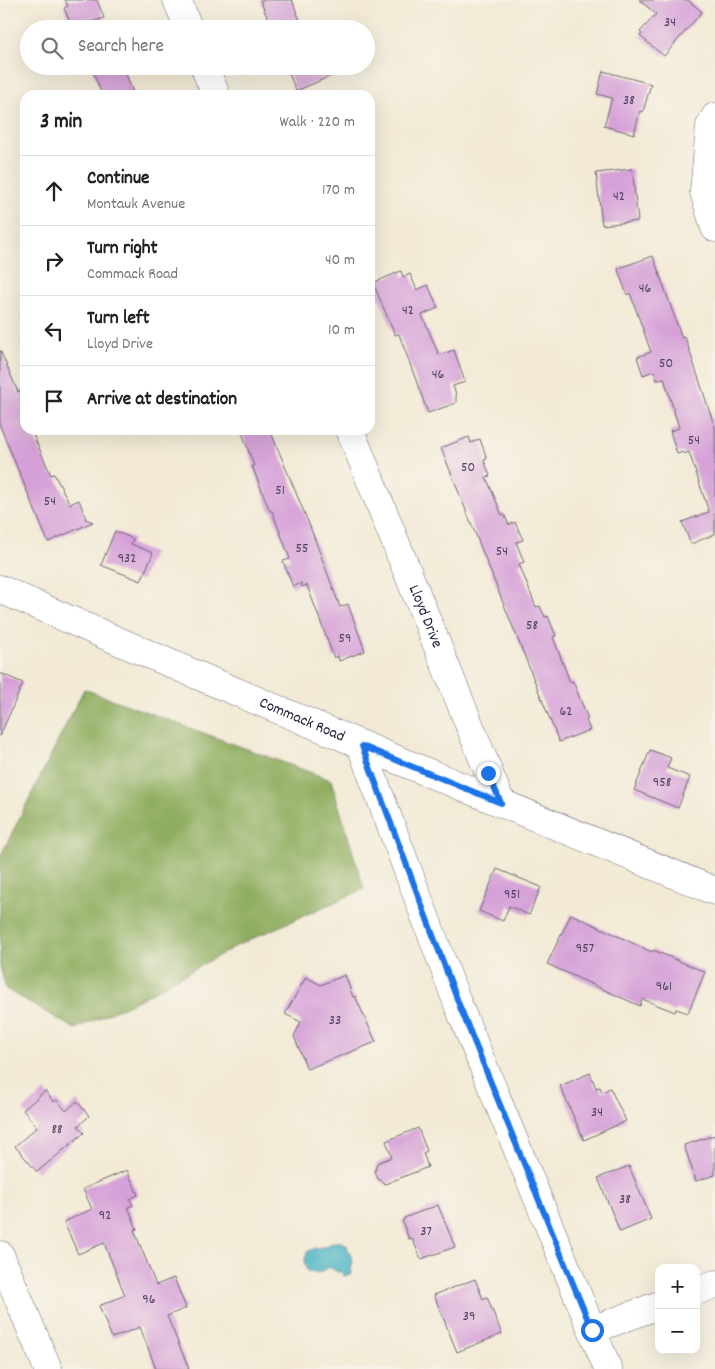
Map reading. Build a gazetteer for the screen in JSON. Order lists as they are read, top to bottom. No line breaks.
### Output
{"streets":{"street":["Lloyd Drive","Commack Road"]},"crossings":[["Lloyd Drive","Commack Road"]],"house_numbers":["34","38","42","46","42","50","46","54","50","51","54","55","54","932","58","59","62","958","951","957","961","33","34","88","38","92","37","96","39"],"page":{"search":"Search here","heading":["3 min","Walk · 220 m"],"list":[["Continue","Montauk Avenue","170 m"],["Turn right","Commack Road","40 m"],["Turn left","Lloyd Drive","10 m"],"Arrive at destination"],"map_buttons":["+","−"]}}
